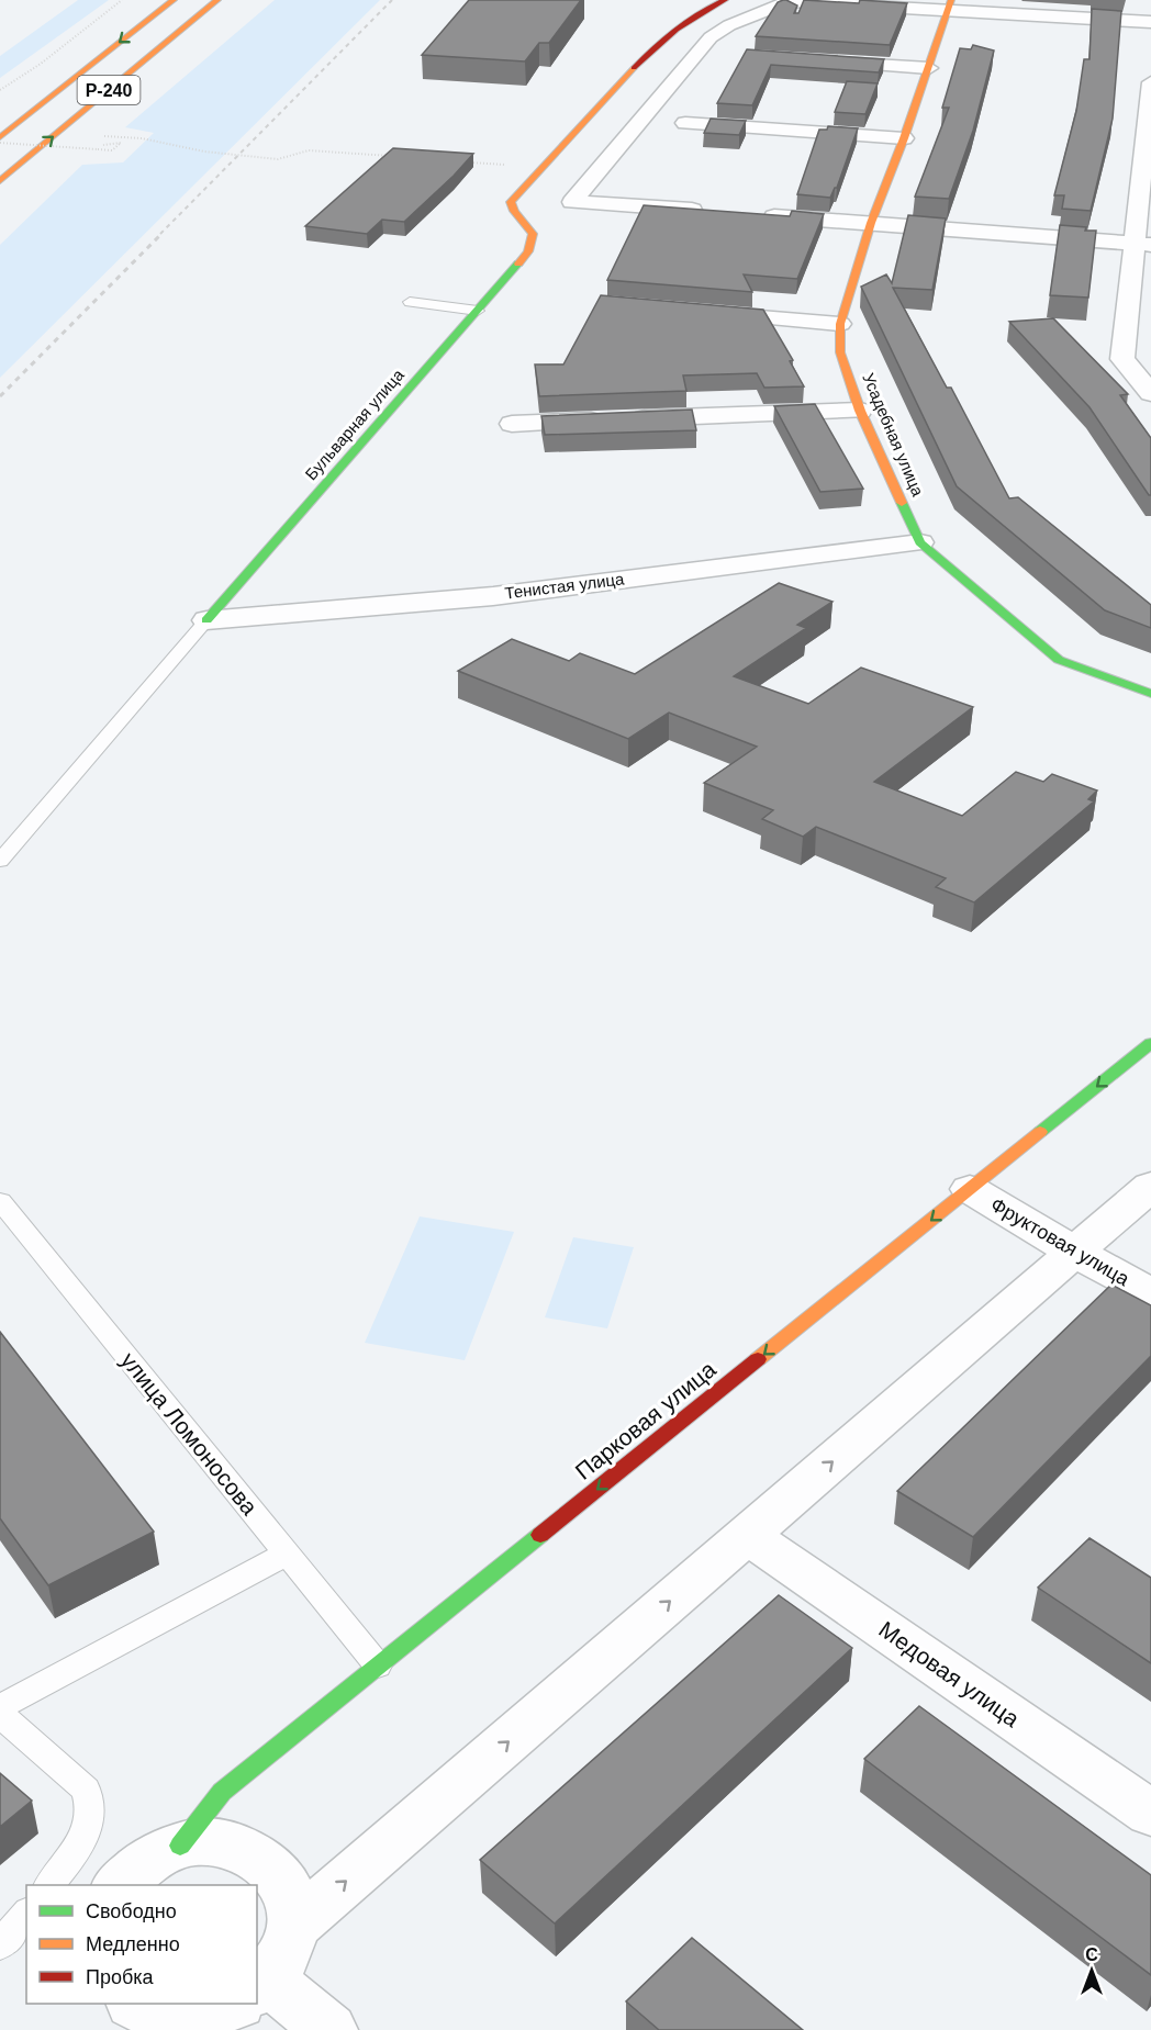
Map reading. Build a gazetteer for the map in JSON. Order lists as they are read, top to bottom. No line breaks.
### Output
{"streets":{"main road":["Р-240","Бульварная улица","Усадебная улица","Парковая улица"],"street":["Тенистая улица","Фруктовая улица","Медовая улица"],"lane":["улица Ломоносова"]},"crossings":[["Бульварная улица","Тенистая улица"],["Усадебная улица","Тенистая улица"],["Фруктовая улица","Парковая улица"],["Парковая улица","улица Ломоносова"]],"one_way":["Парковая улица"],"legend":["Свободно","Медленно","Пробка"],"north":"top"}
